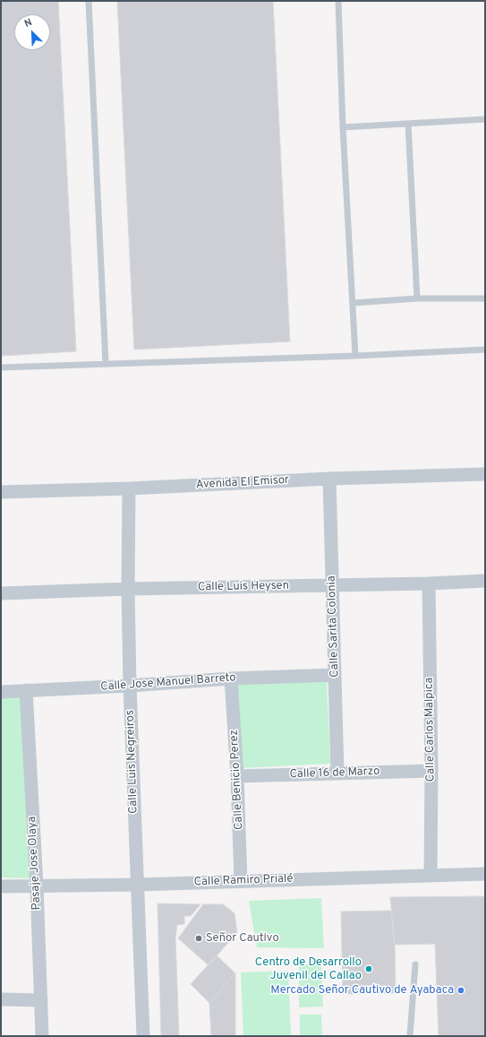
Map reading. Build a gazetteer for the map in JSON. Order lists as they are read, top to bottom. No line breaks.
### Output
{"streets":{"street":["Avenida El Emisor","Calle Luis Heysen","Calle Sarita Colonia","Calle Jose Manuel Barreto","Calle Carlos Malpica","Calle Luis Negreiros","Calle 16 de Marzo","Calle Benicio Perez","Pasaje Jose Olaya","Calle Ramiro Prialé"]},"crossings":[["Avenida El Emisor","Calle Sarita Colonia"],["Avenida El Emisor","Calle Luis Negreiros"],["Calle Luis Heysen","Calle Sarita Colonia"],["Calle Luis Heysen","Calle Carlos Malpica"],["Calle Luis Heysen","Calle Luis Negreiros"],["Calle Sarita Colonia","Calle Jose Manuel Barreto"],["Calle Sarita Colonia","Calle 16 de Marzo"],["Calle Jose Manuel Barreto","Calle Luis Negreiros"],["Calle Jose Manuel Barreto","Calle Benicio Perez"],["Calle Jose Manuel Barreto","Pasaje Jose Olaya"],["Calle Carlos Malpica","Calle 16 de Marzo"],["Calle Carlos Malpica","Calle Ramiro Prialé"],["Calle Luis Negreiros","Calle Ramiro Prialé"],["Calle 16 de Marzo","Calle Benicio Perez"],["Calle Benicio Perez","Calle Ramiro Prialé"],["Pasaje Jose Olaya","Calle Ramiro Prialé"]],"places":["Señor Cautivo","Centro de Desarrollo Juvenil del Callao","Mercado Señor Cautivo de Ayabaca"],"north":"top left"}
